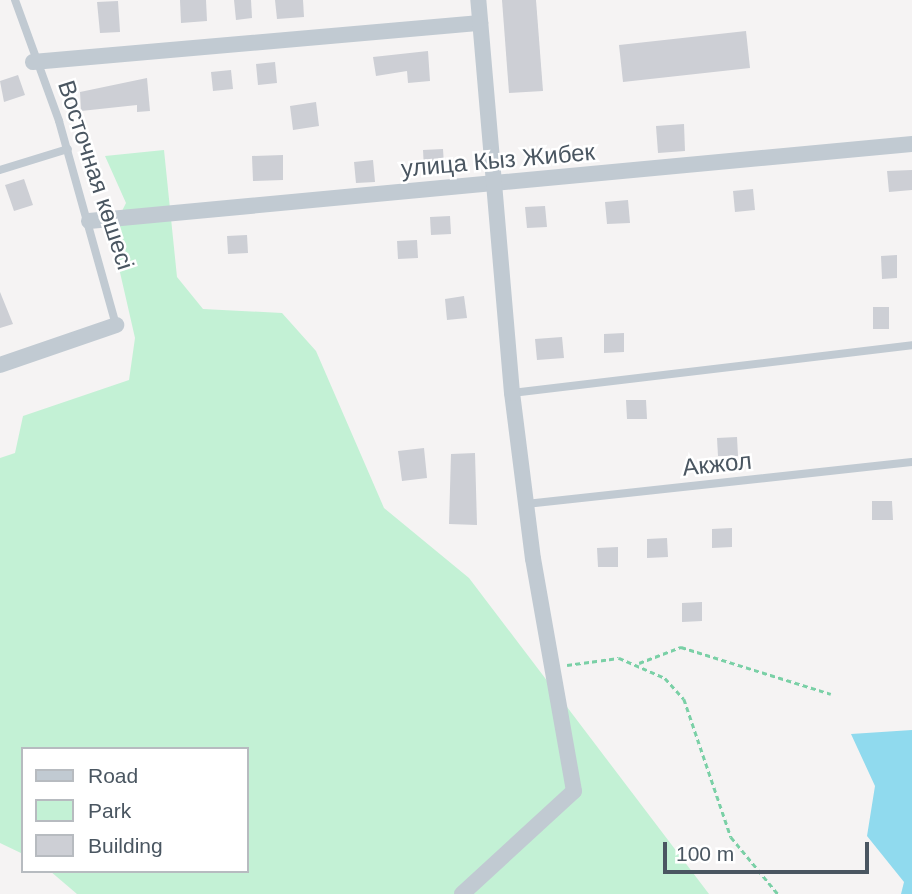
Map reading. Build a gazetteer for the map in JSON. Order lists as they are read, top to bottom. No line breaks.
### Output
{"streets":{"street":["улица Кыз Жибек"],"lane":["Восточная көшесі","Акжол"]},"crossings":[["улица Кыз Жибек","Восточная көшесі"]],"legend":["Road","Park","Building"],"scale_bar":"100 m"}
